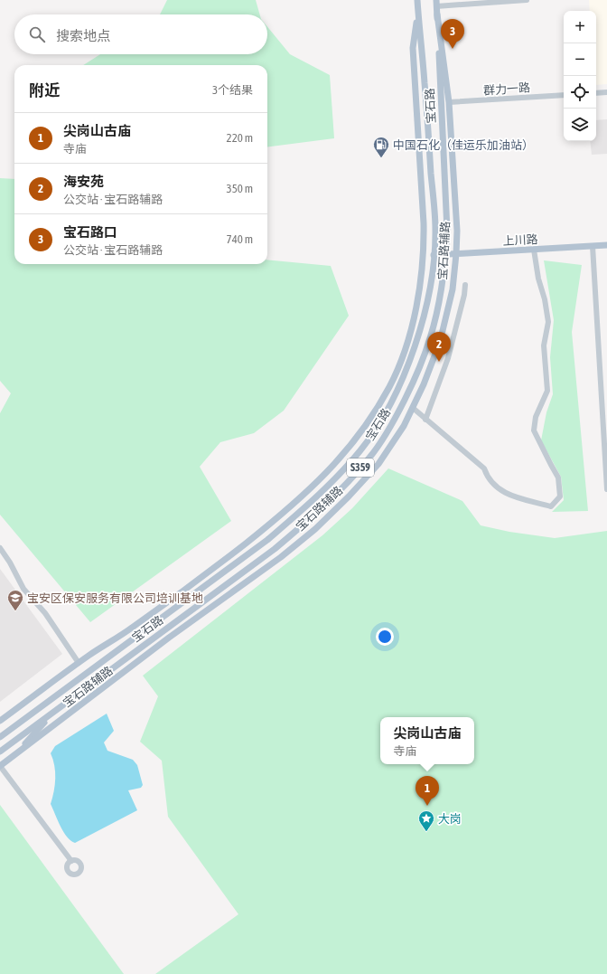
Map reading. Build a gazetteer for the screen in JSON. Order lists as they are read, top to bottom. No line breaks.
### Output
{"streets":{"main road":["宝石路","上川路","宝石路辅路","S359"],"street":["群力一路"]},"crossings":[["群力一路","宝石路辅路"],["宝石路","上川路"],["宝石路","宝石路辅路"],["上川路","宝石路辅路"]],"places":{"fuel station":["中国石化（佳运乐加油站）"],"school or university":["宝安区保安服务有限公司培训基地"],"place":["大岗"]},"page":{"map_buttons":["+","−"],"search":"搜索地点","pins":["3","2","1"],"heading":["附近","3个结果"],"list":[{"mark":"1","name":"尖岗山古庙","note":"寺庙","value":"220 m"},{"mark":"2","name":"海安苑","note":"公交站 · 宝石路辅路","value":"350 m"},{"mark":"3","name":"宝石路口","note":"公交站 · 宝石路辅路","value":"740 m"}],"popup":["尖岗山古庙","寺庙"]}}
